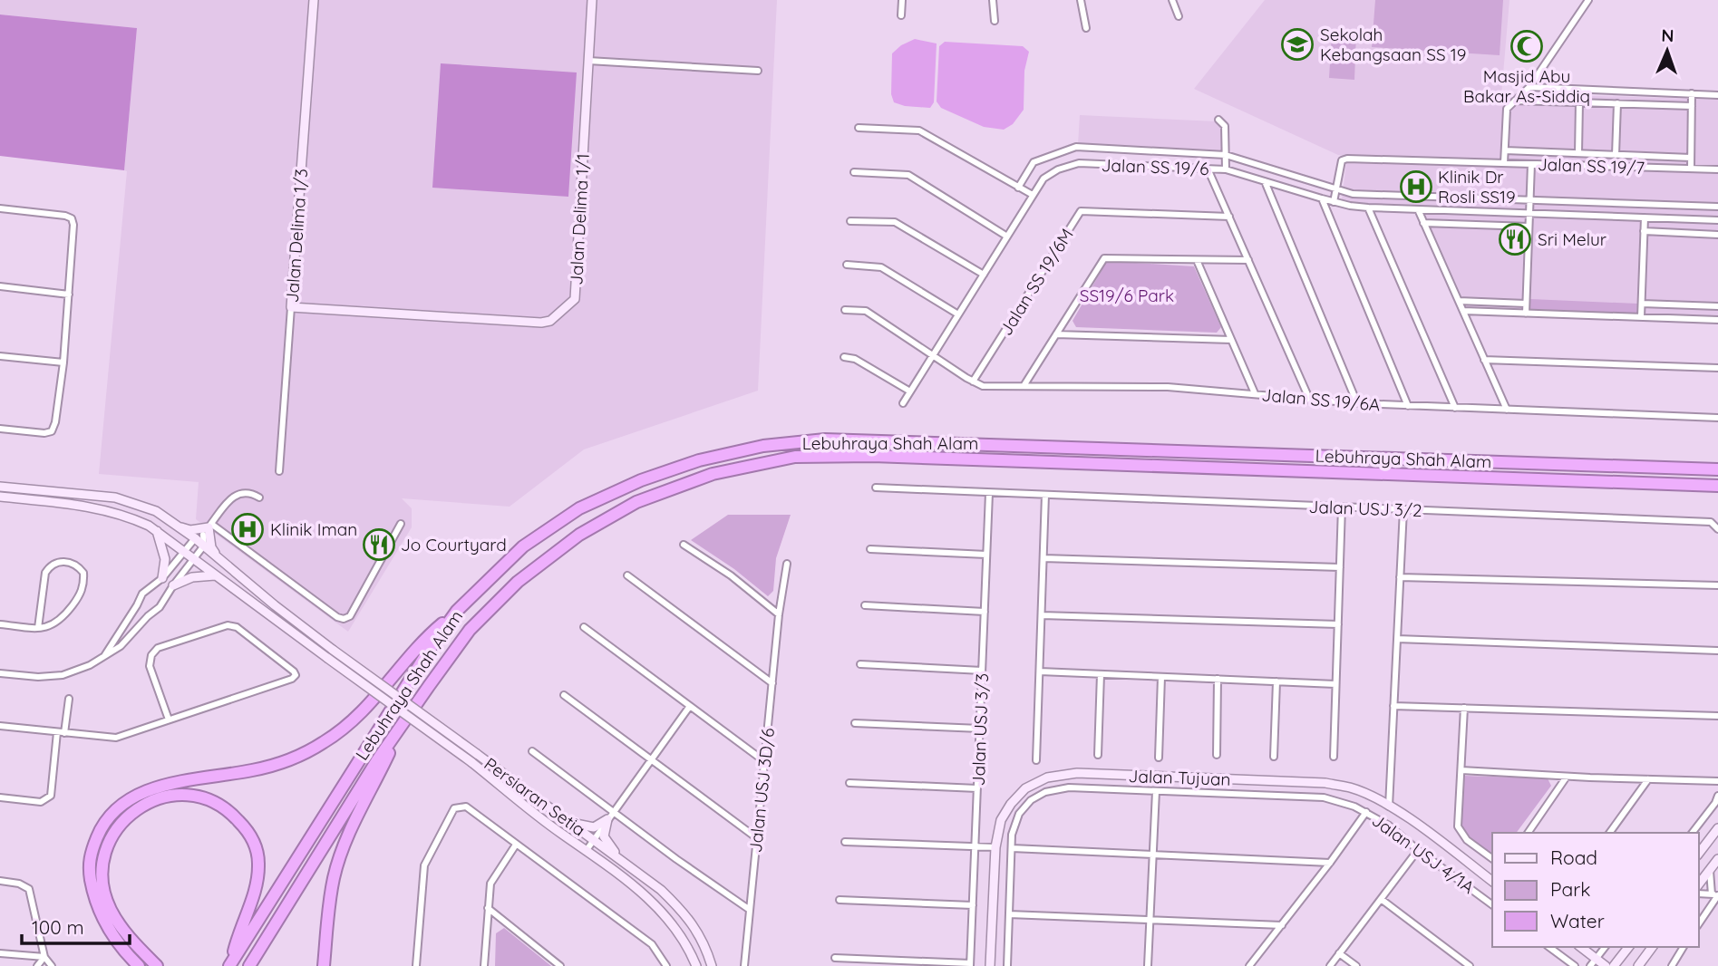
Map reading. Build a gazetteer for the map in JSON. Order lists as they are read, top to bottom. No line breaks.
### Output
{"streets":{"highway":["Lebuhraya Shah Alam"],"main road":["Jalan Delima 1/1","Jalan Delima 1/3","Jalan Tujuan","Persiaran Setia"],"street":["Jalan SS 19/7","Jalan SS 19/6","Jalan SS 19/6M","Jalan SS 19/6A","Jalan USJ 3/2","Jalan USJ 3/3","Jalan USJ 3D/6","Jalan USJ 4/1A"]},"crossings":[["Jalan SS 19/7","Jalan SS 19/6"],["Jalan SS 19/6","Jalan SS 19/6A"],["Jalan Delima 1/1","Jalan Delima 1/3"],["Jalan SS 19/6M","Jalan SS 19/6A"],["Jalan USJ 3/2","Jalan USJ 3/3"]],"parks":["SS19/6 Park"],"places":{"school or university":["Sekolah Kebangsaan SS 19"],"mosque":["Masjid Abu Bakar As-Siddiq"],"hospital":["Klinik Dr Rosli SS19","Klinik Iman"],"restaurant":["Sri Melur","Jo Courtyard"]},"legend":["Road","Park","Water"],"scale_bar":"100 m","north":"top"}
